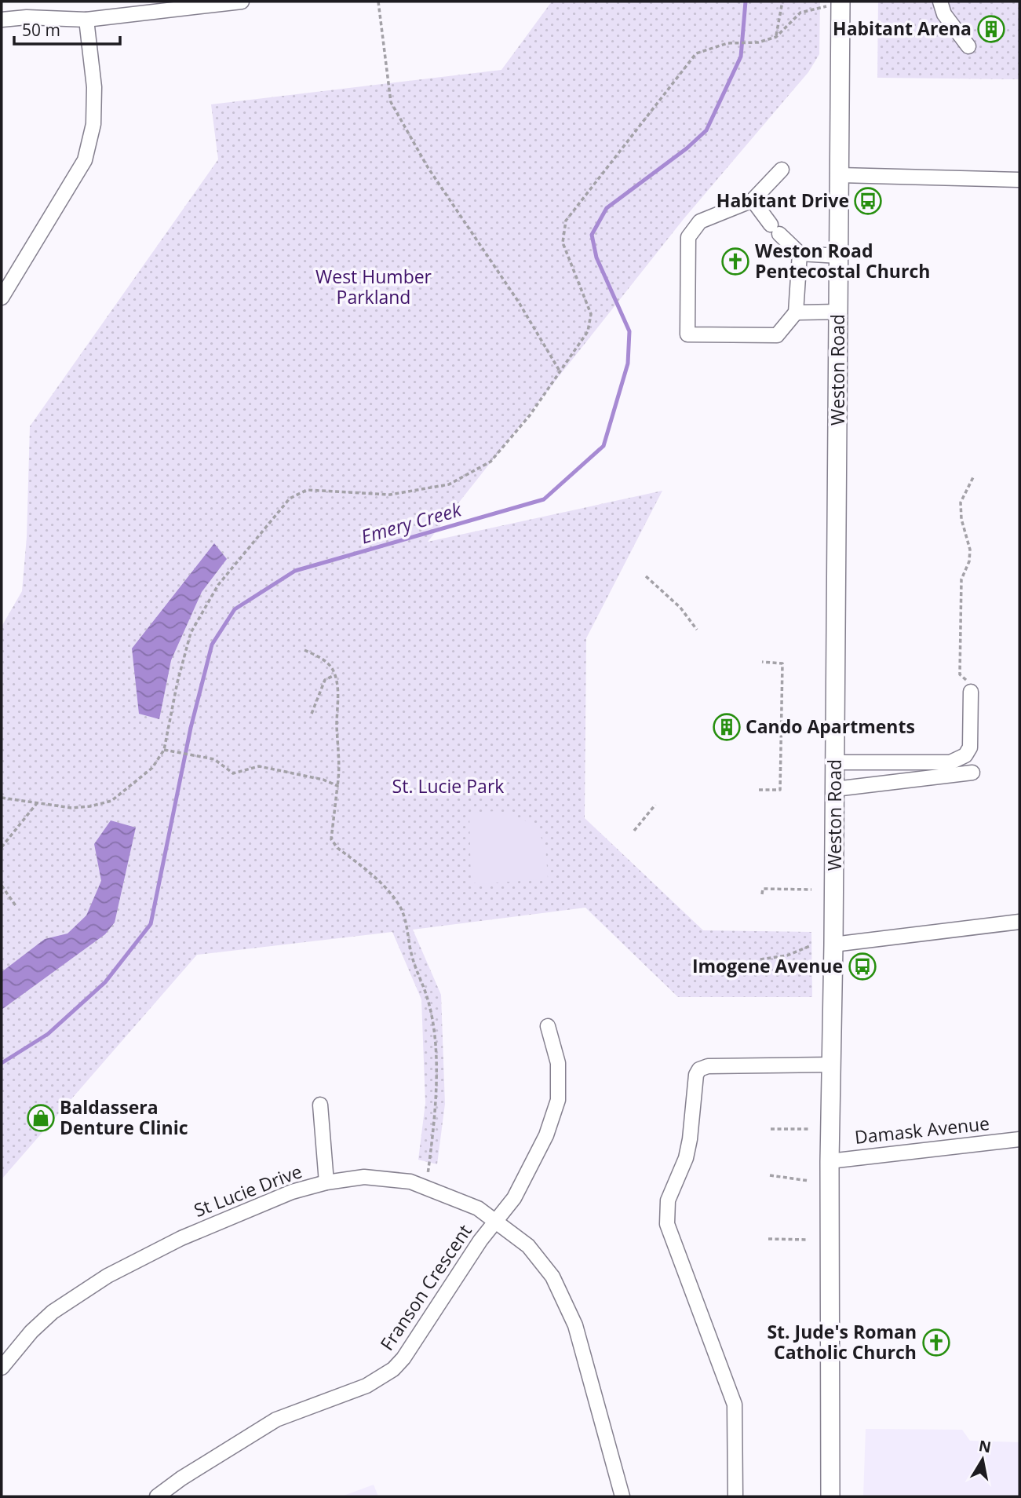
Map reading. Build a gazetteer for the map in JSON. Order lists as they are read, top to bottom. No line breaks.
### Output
{"streets":{"main road":["Weston Road"],"street":["Damask Avenue","St Lucie Drive","Franson Crescent"]},"crossings":[["Weston Road","Damask Avenue"],["St Lucie Drive","Franson Crescent"]],"water":["Emery Creek"],"parks":["West Humber Parkland","St. Lucie Park"],"places":{"building":["Habitant Arena","Cando Apartments"],"bus stop":["Habitant Drive","Imogene Avenue"],"church":["Weston Road Pentecostal Church","St. Jude's Roman Catholic Church"],"shop":["Baldassera Denture Clinic"]},"scale_bar":"50 m","north":"top"}
